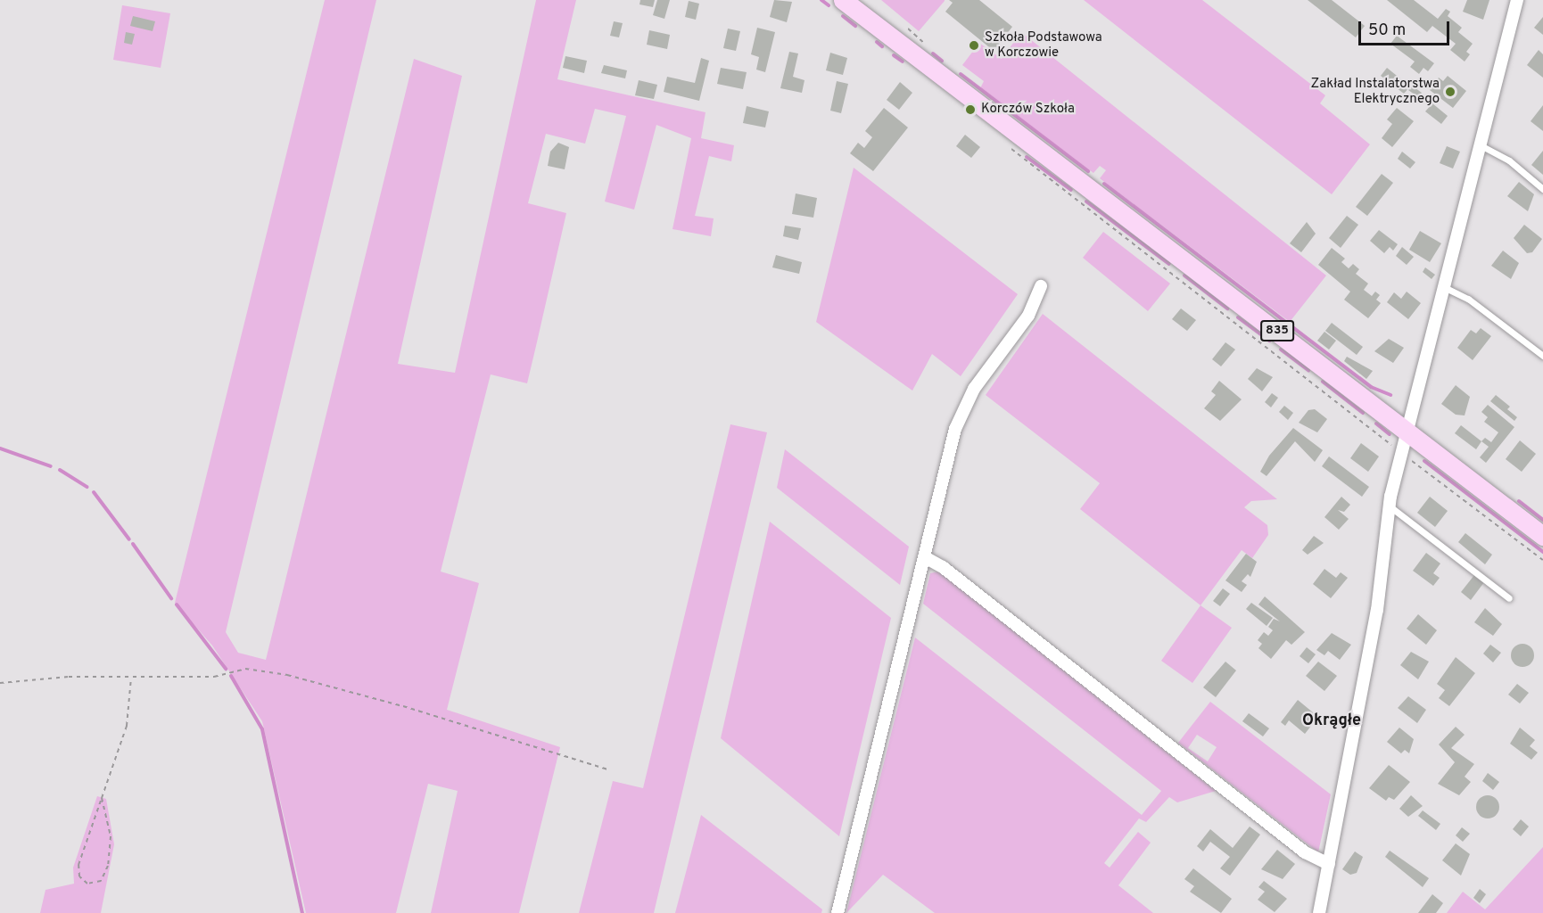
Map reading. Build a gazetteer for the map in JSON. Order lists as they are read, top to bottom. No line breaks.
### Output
{"streets":{"main road":["835"]},"districts":["Okrągłe"],"places":["Szkoła Podstawowa w Korczowie","Zakład Instalatorstwa Elektrycznego","Korczów Szkoła"],"scale_bar":"50 m"}
